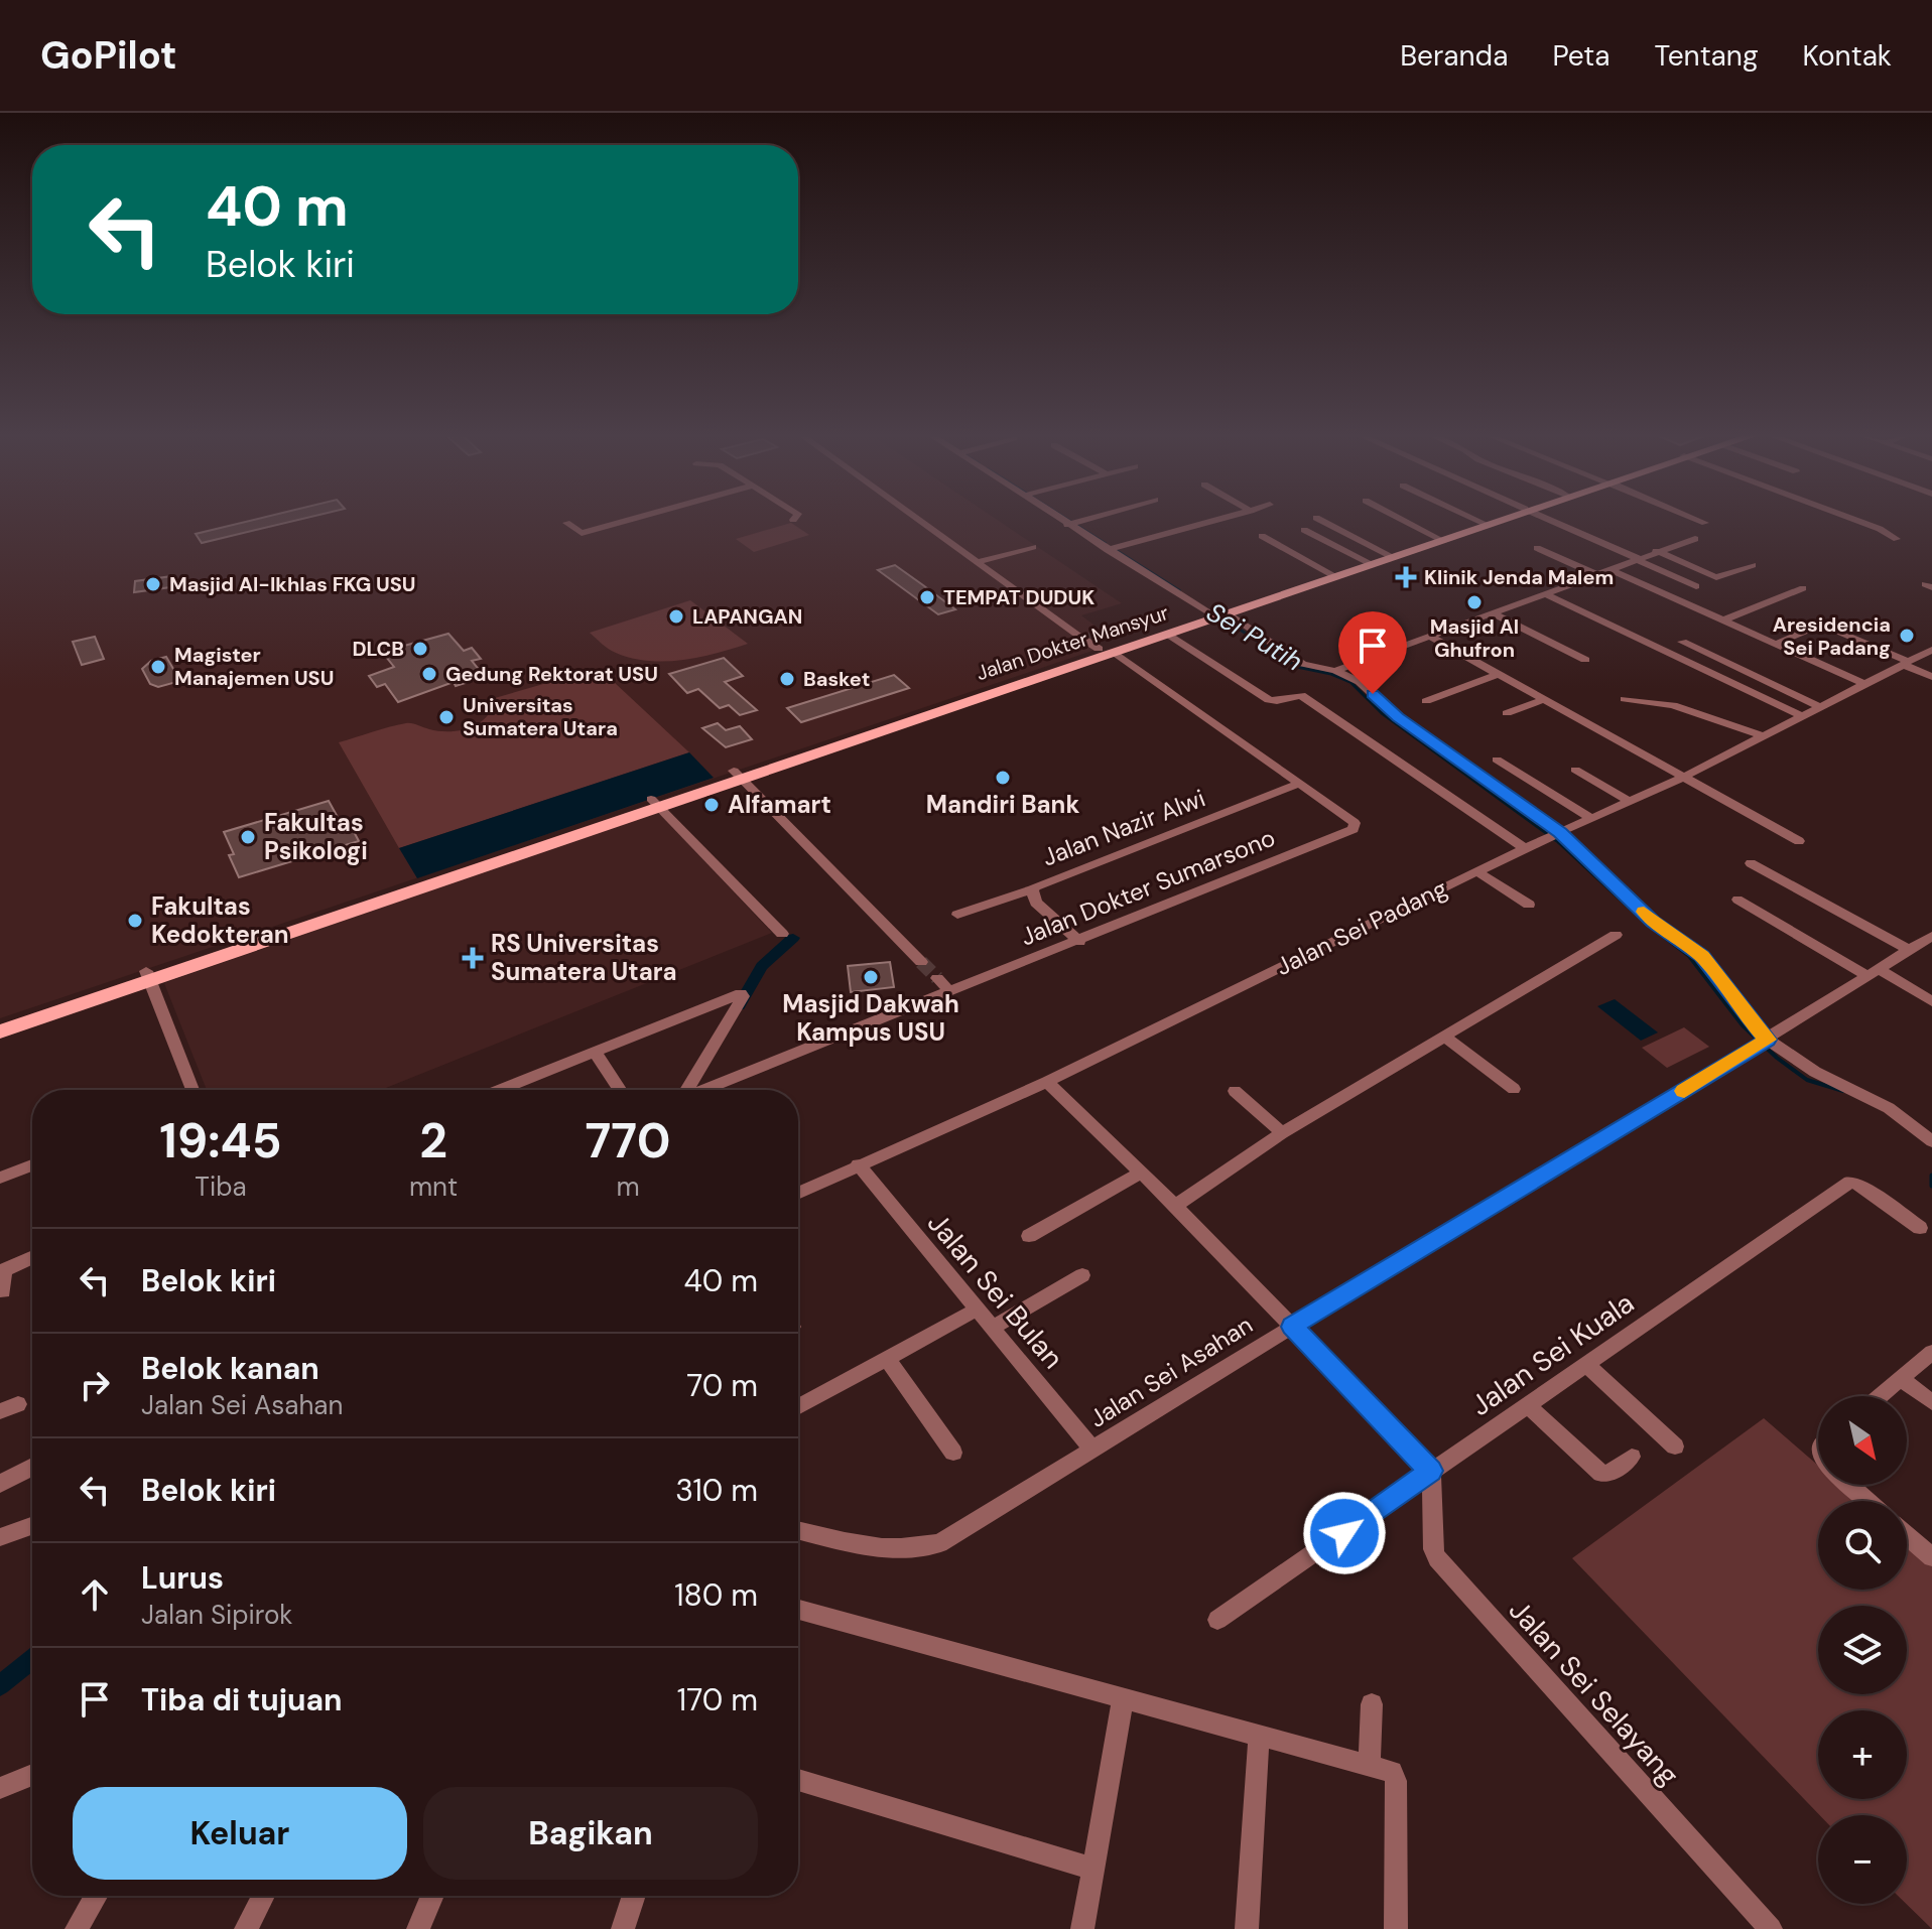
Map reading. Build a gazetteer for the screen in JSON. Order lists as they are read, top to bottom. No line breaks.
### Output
{"streets":{"main road":["Jalan Dokter Mansyur"],"street":["Jalan Nazir Alwi","Jalan Dokter Sumarsono","Jalan Sei Padang","Jalan Sei Bulan","Jalan Sei Kuala","Jalan Sei Asahan","Jalan Sei Selayang"]},"crossings":[["Jalan Dokter Mansyur","Jalan Dokter Sumarsono"],["Jalan Nazir Alwi","Jalan Dokter Sumarsono"],["Jalan Sei Padang","Jalan Sei Bulan"],["Jalan Sei Bulan","Jalan Sei Asahan"],["Jalan Sei Kuala","Jalan Sei Selayang"]],"water":["Sei Putih"],"places":{"health":["Klinik Jenda Malem","RS Universitas Sumatera Utara"],"other":["Masjid Al-Ikhlas FKG USU","TEMPAT DUDUK","Masjid Al Ghufron","LAPANGAN","Aresidencia Sei Padang","DLCB","Magister Manajemen USU","Gedung Rektorat USU","Basket","Universitas Sumatera Utara","Mandiri Bank","Alfamart","Fakultas Psikologi","Fakultas Kedokteran","Masjid Dakwah Kampus USU"]},"north":"bottom right","page":{"header":"GoPilot","nav":["Beranda","Peta","Tentang","Kontak"],"turn":["40 m","Belok kiri"],"eta":["19:45","Tiba","2","mnt","770","m"],"list":[{"name":"Belok kiri","value":"40 m"},{"name":"Belok kanan","note":"Jalan Sei Asahan","value":"70 m"},{"name":"Belok kiri","value":"310 m"},{"name":"Lurus","note":"Jalan Sipirok","value":"180 m"},{"name":"Tiba di tujuan","value":"170 m"}],"map_buttons":["+","−"],"buttons":["Keluar","Bagikan"]}}
